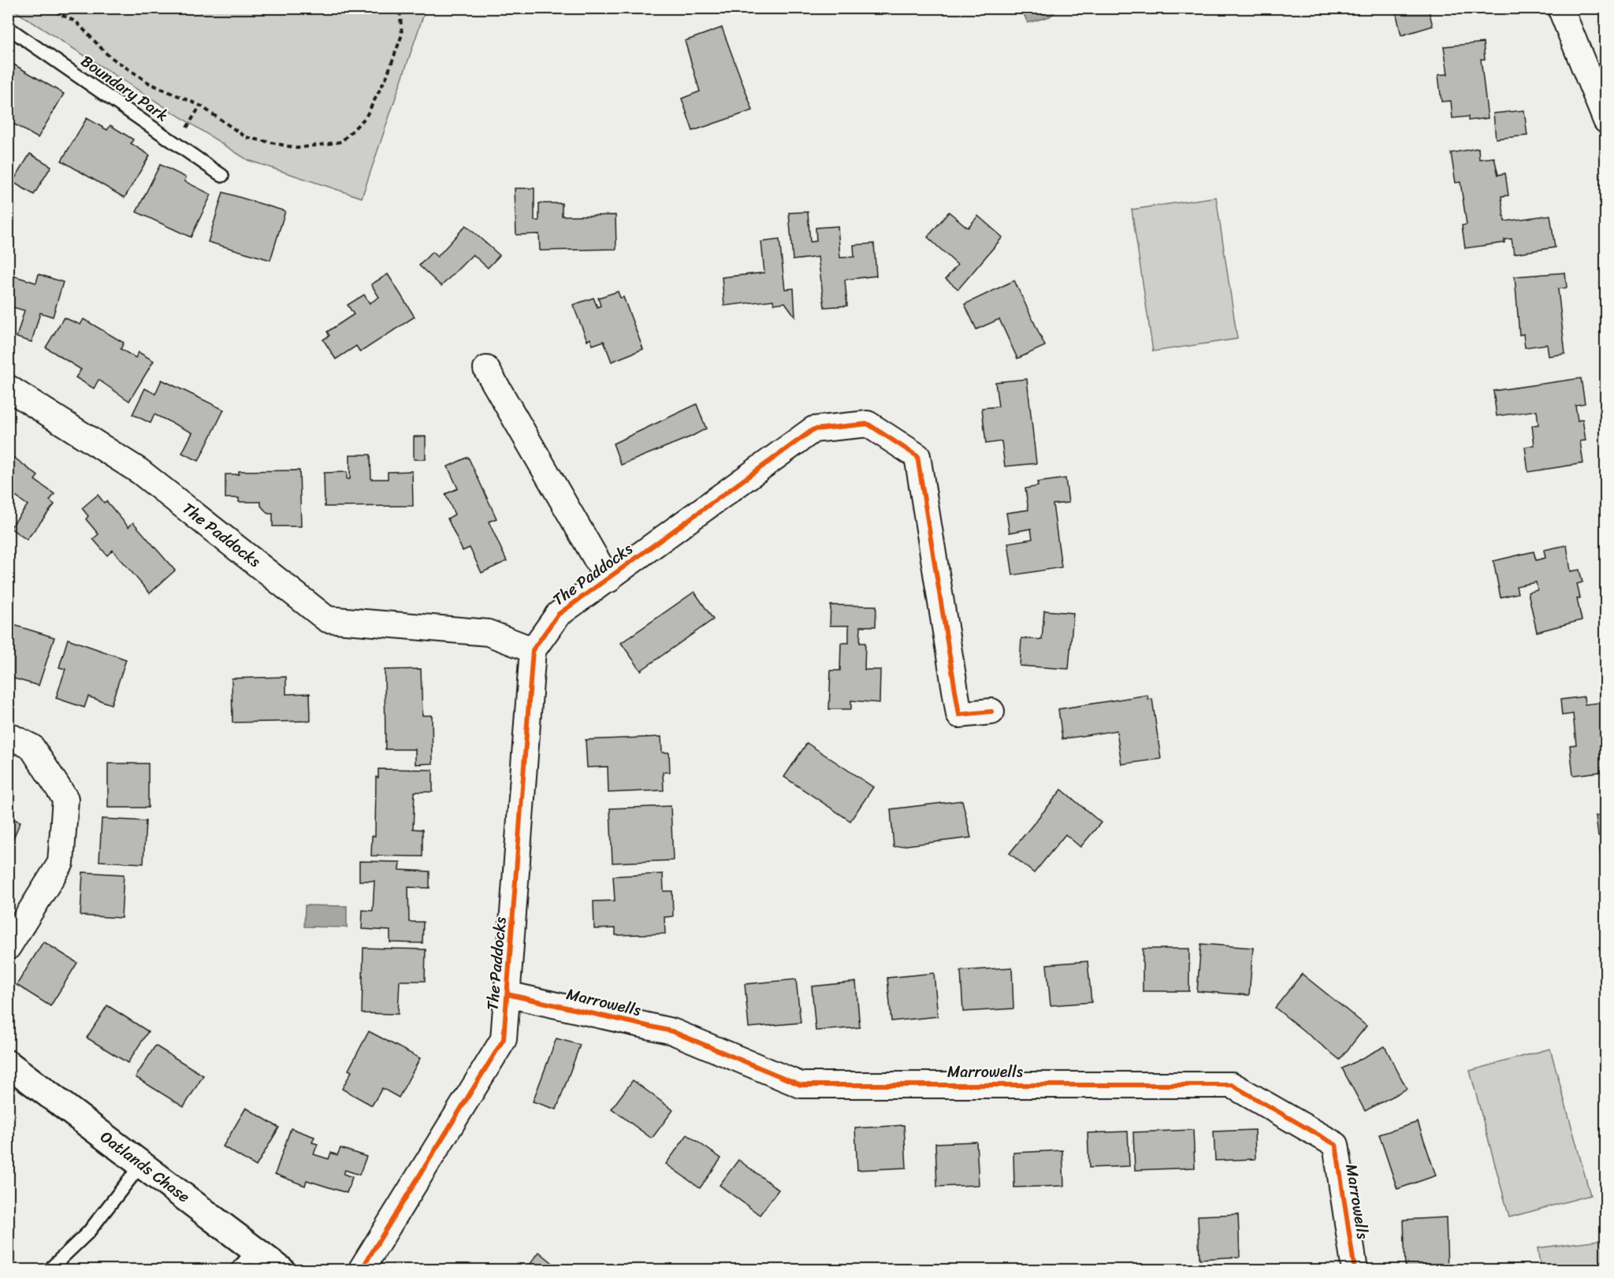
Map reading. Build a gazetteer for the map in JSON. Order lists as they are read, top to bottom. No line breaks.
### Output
{"streets":{"street":["The Paddocks","Marrowells","Oatlands Chase"],"lane":["Boundary Park"]},"crossings":[["The Paddocks","Marrowells"]]}
